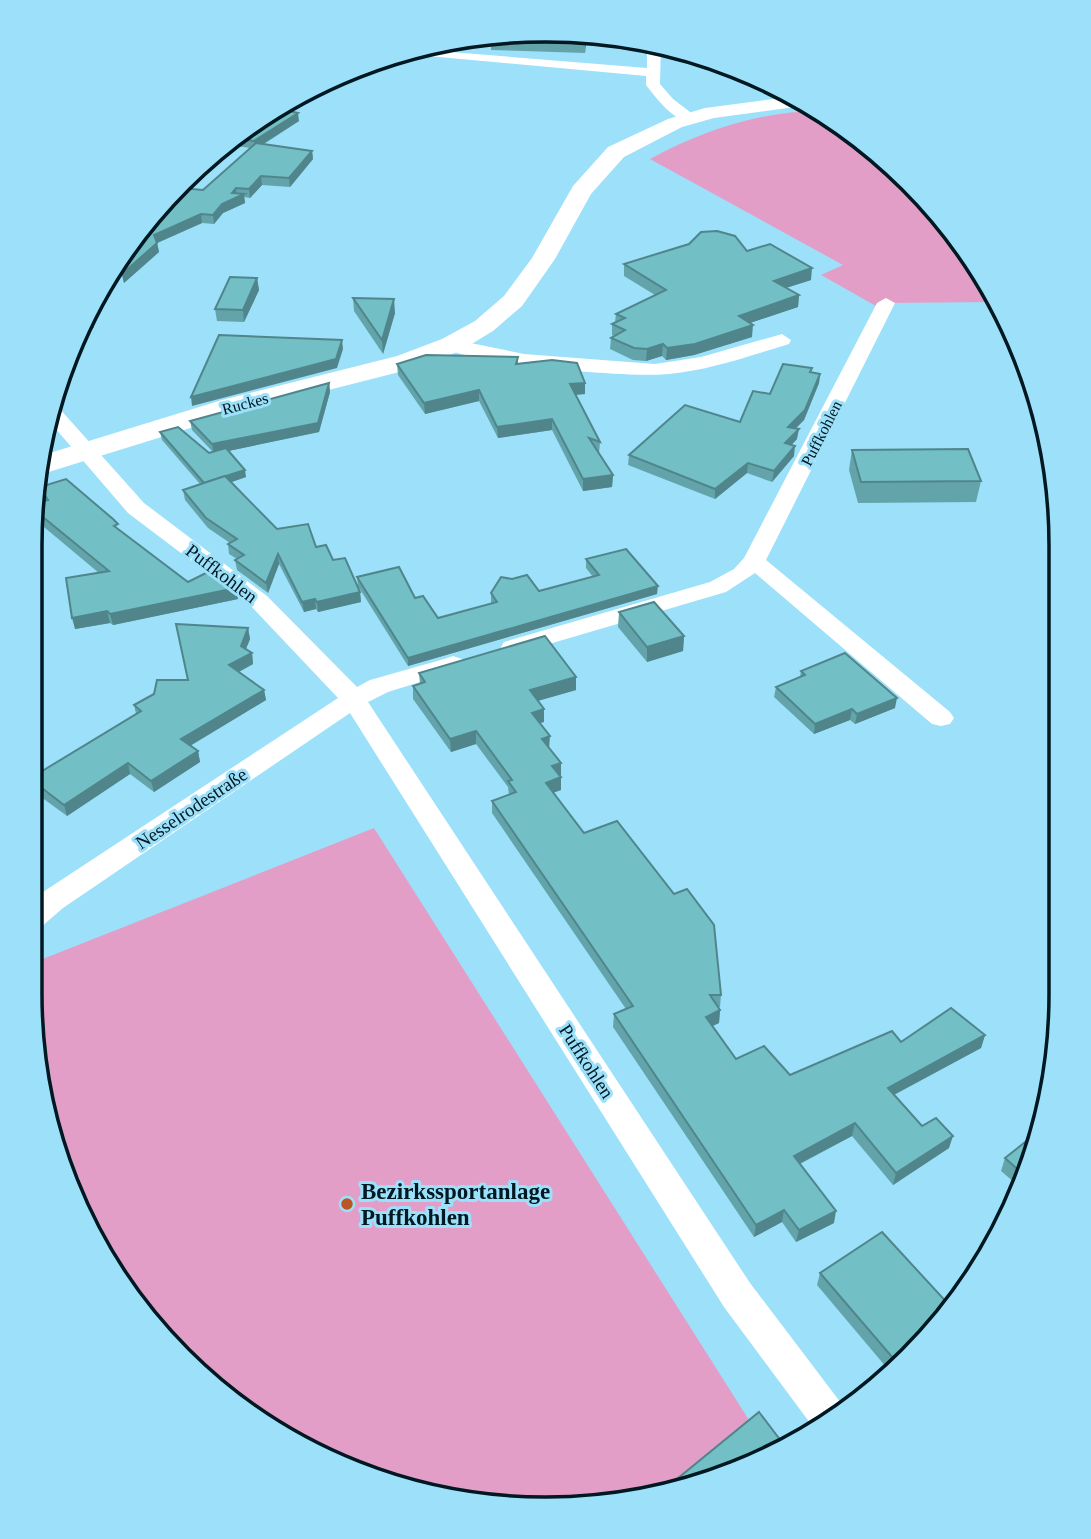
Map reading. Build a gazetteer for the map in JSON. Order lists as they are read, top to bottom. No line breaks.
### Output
{"streets":{"main road":["Ruckes"],"street":["Puffkohlen","Nesselrodestraße"]},"crossings":[["Ruckes","Puffkohlen"],["Puffkohlen","Nesselrodestraße"]],"places":["Bezirkssportanlage Puffkohlen"]}
